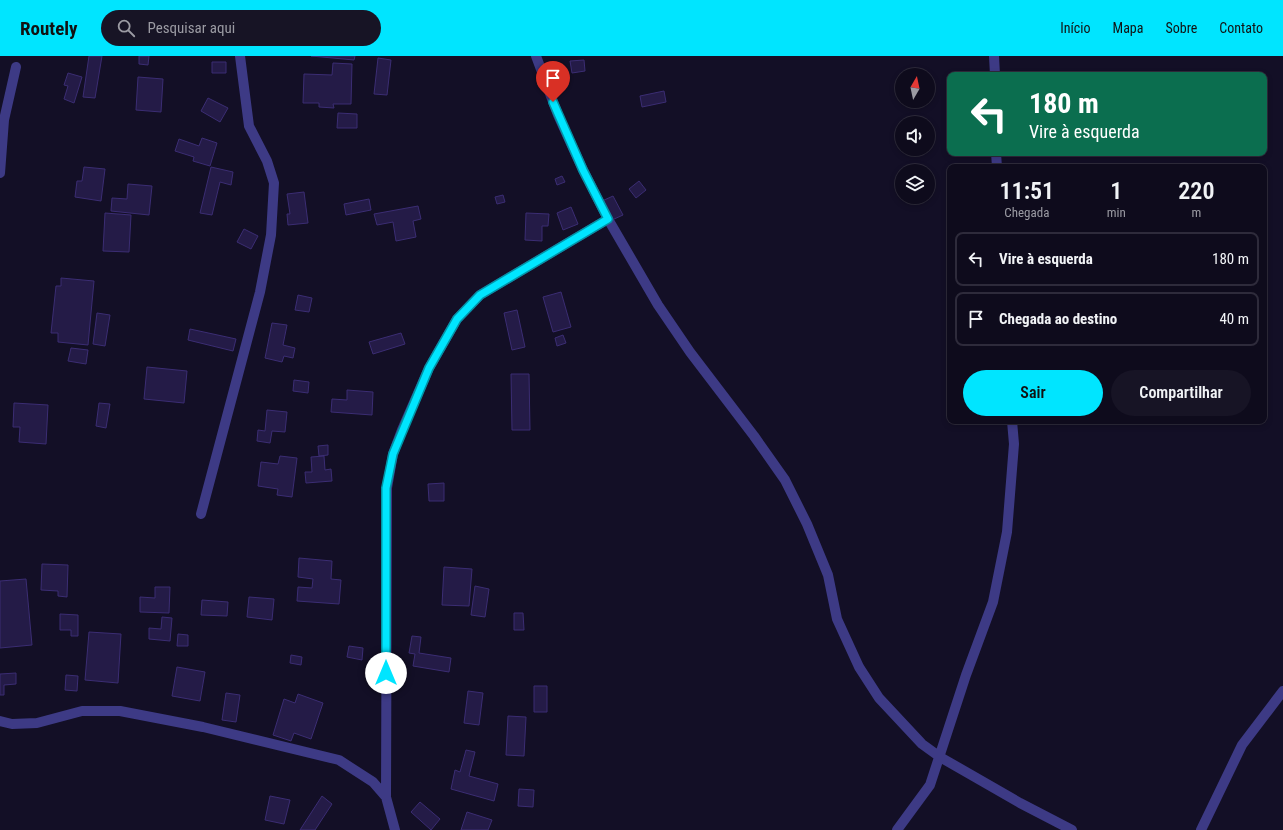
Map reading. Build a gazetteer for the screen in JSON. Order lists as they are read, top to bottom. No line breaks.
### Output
{"north":"top","page":{"header":"Routely","search":"Pesquisar aqui","nav":["Início","Mapa","Sobre","Contato"],"turn":["180 m","Vire à esquerda"],"eta":["11:51","Chegada","1","min","220","m"],"list":[{"name":"Vire à esquerda","value":"180 m"},{"name":"Chegada ao destino","value":"40 m"}],"buttons":["Sair","Compartilhar"]}}
